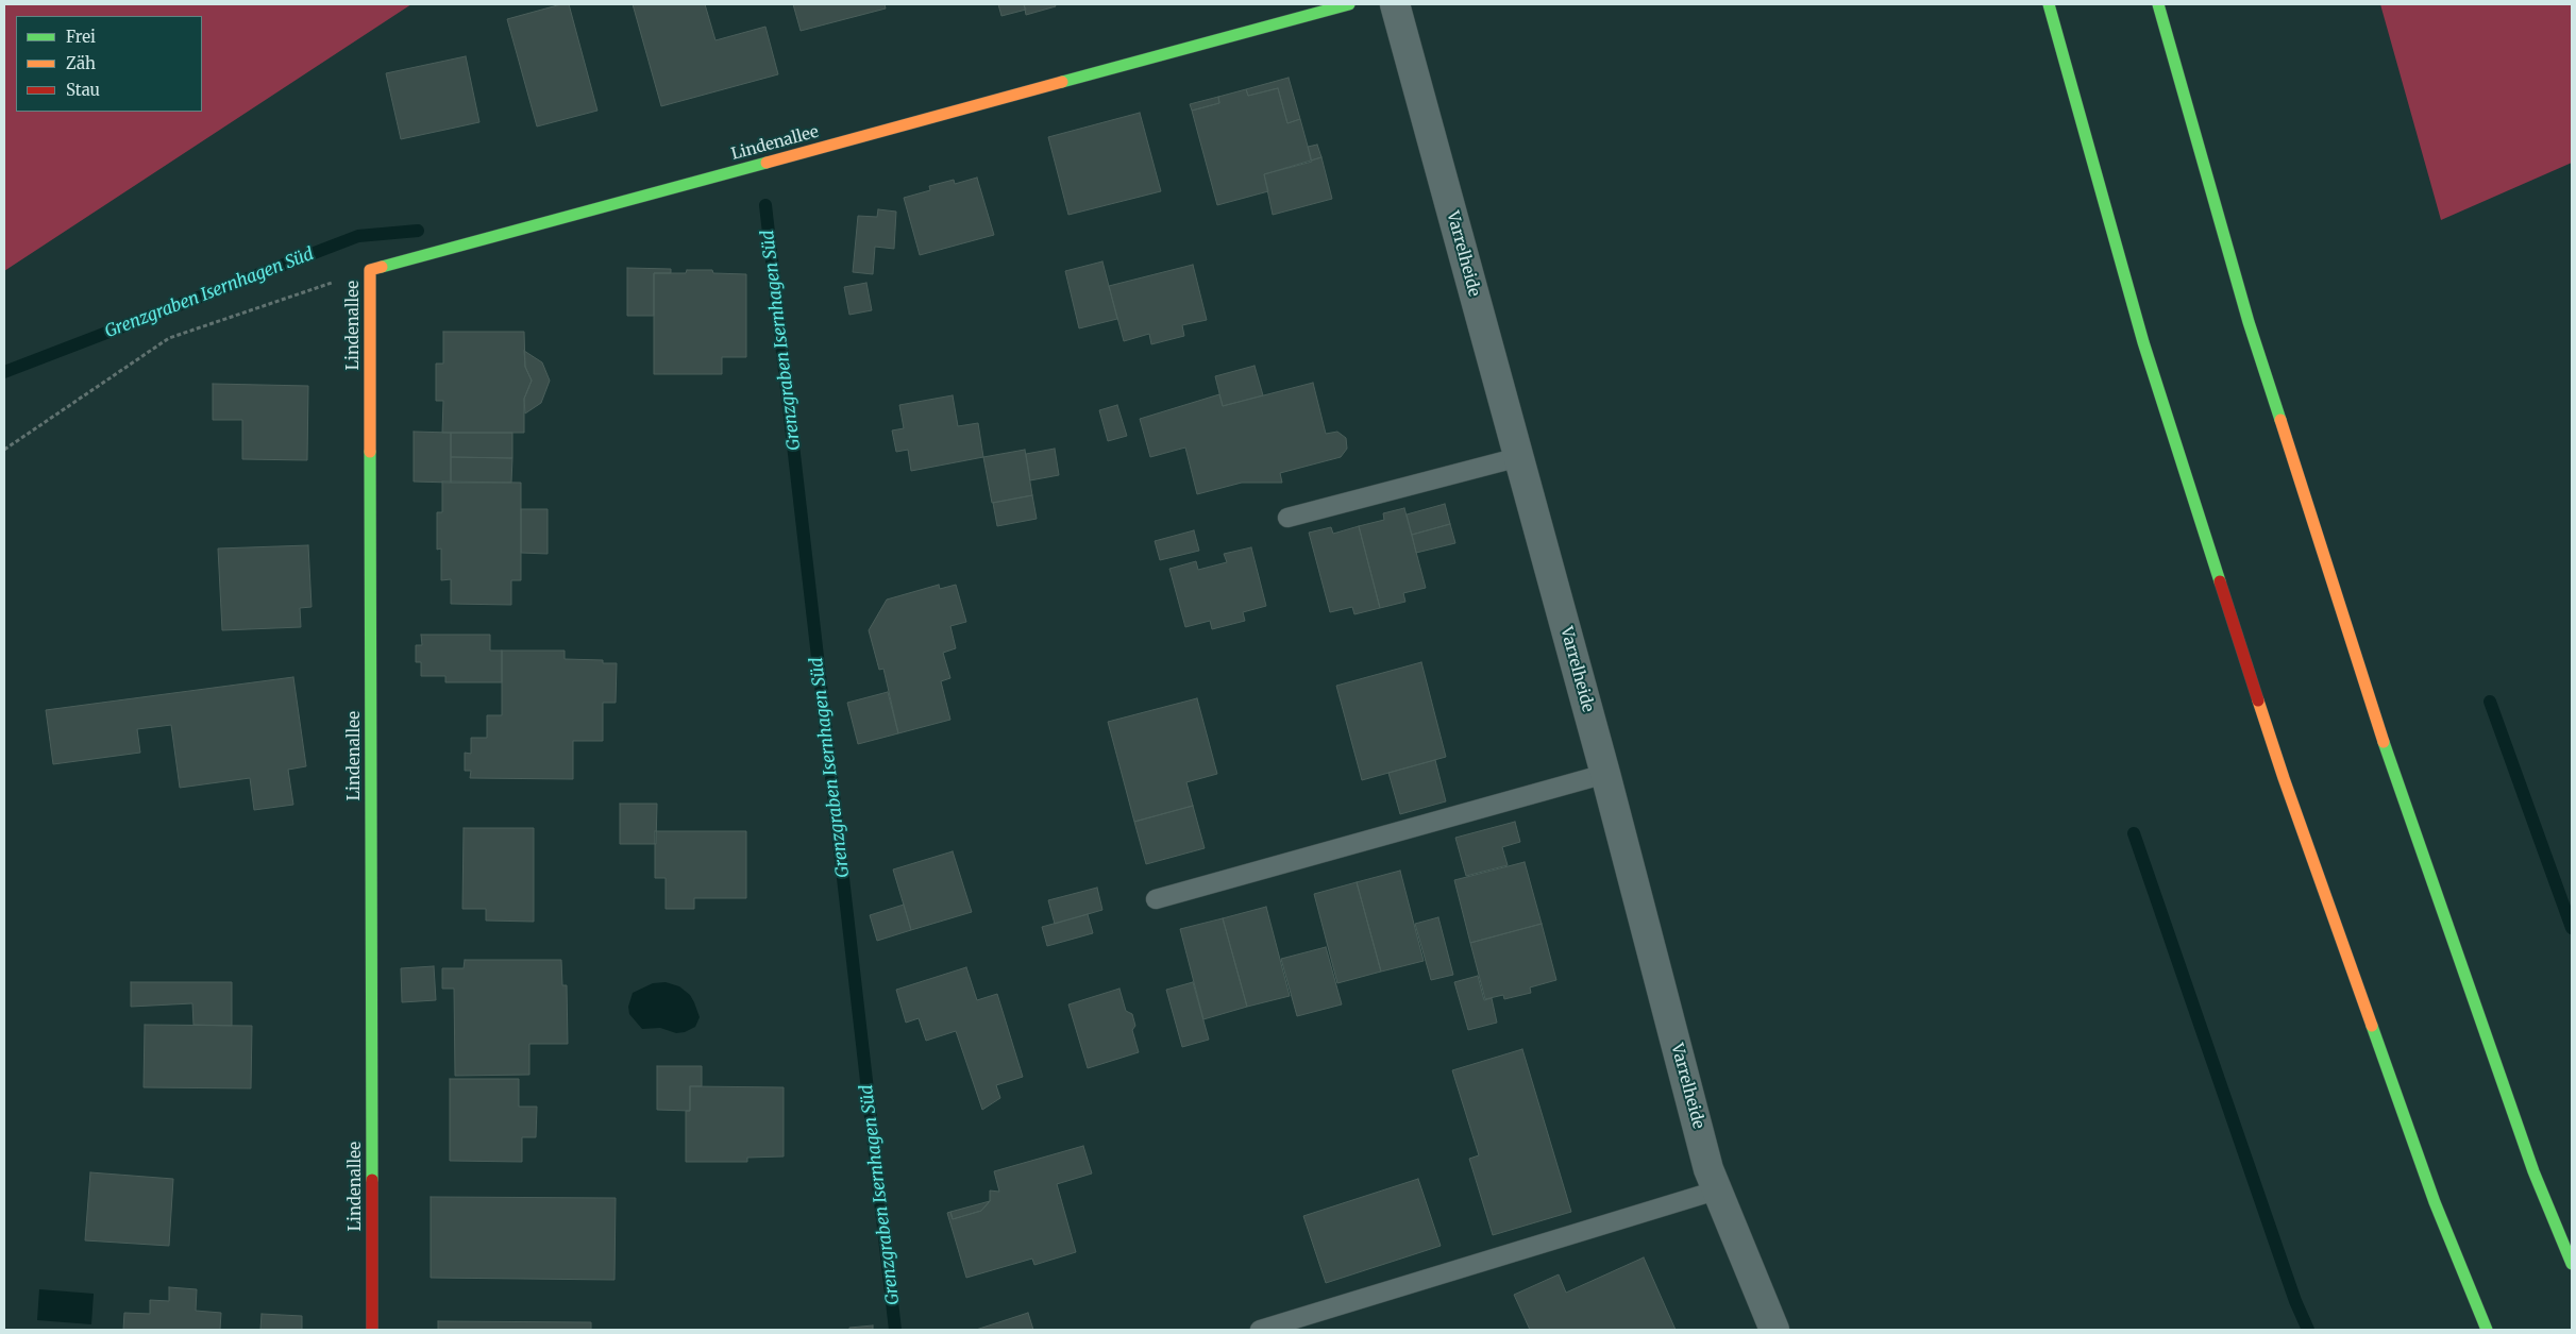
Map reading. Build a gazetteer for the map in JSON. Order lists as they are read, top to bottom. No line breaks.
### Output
{"streets":{"main road":["Lindenallee"],"street":["Varrelheide"]},"water":["Grenzgraben Isernhagen Süd"],"legend":["Frei","Zäh","Stau"]}
